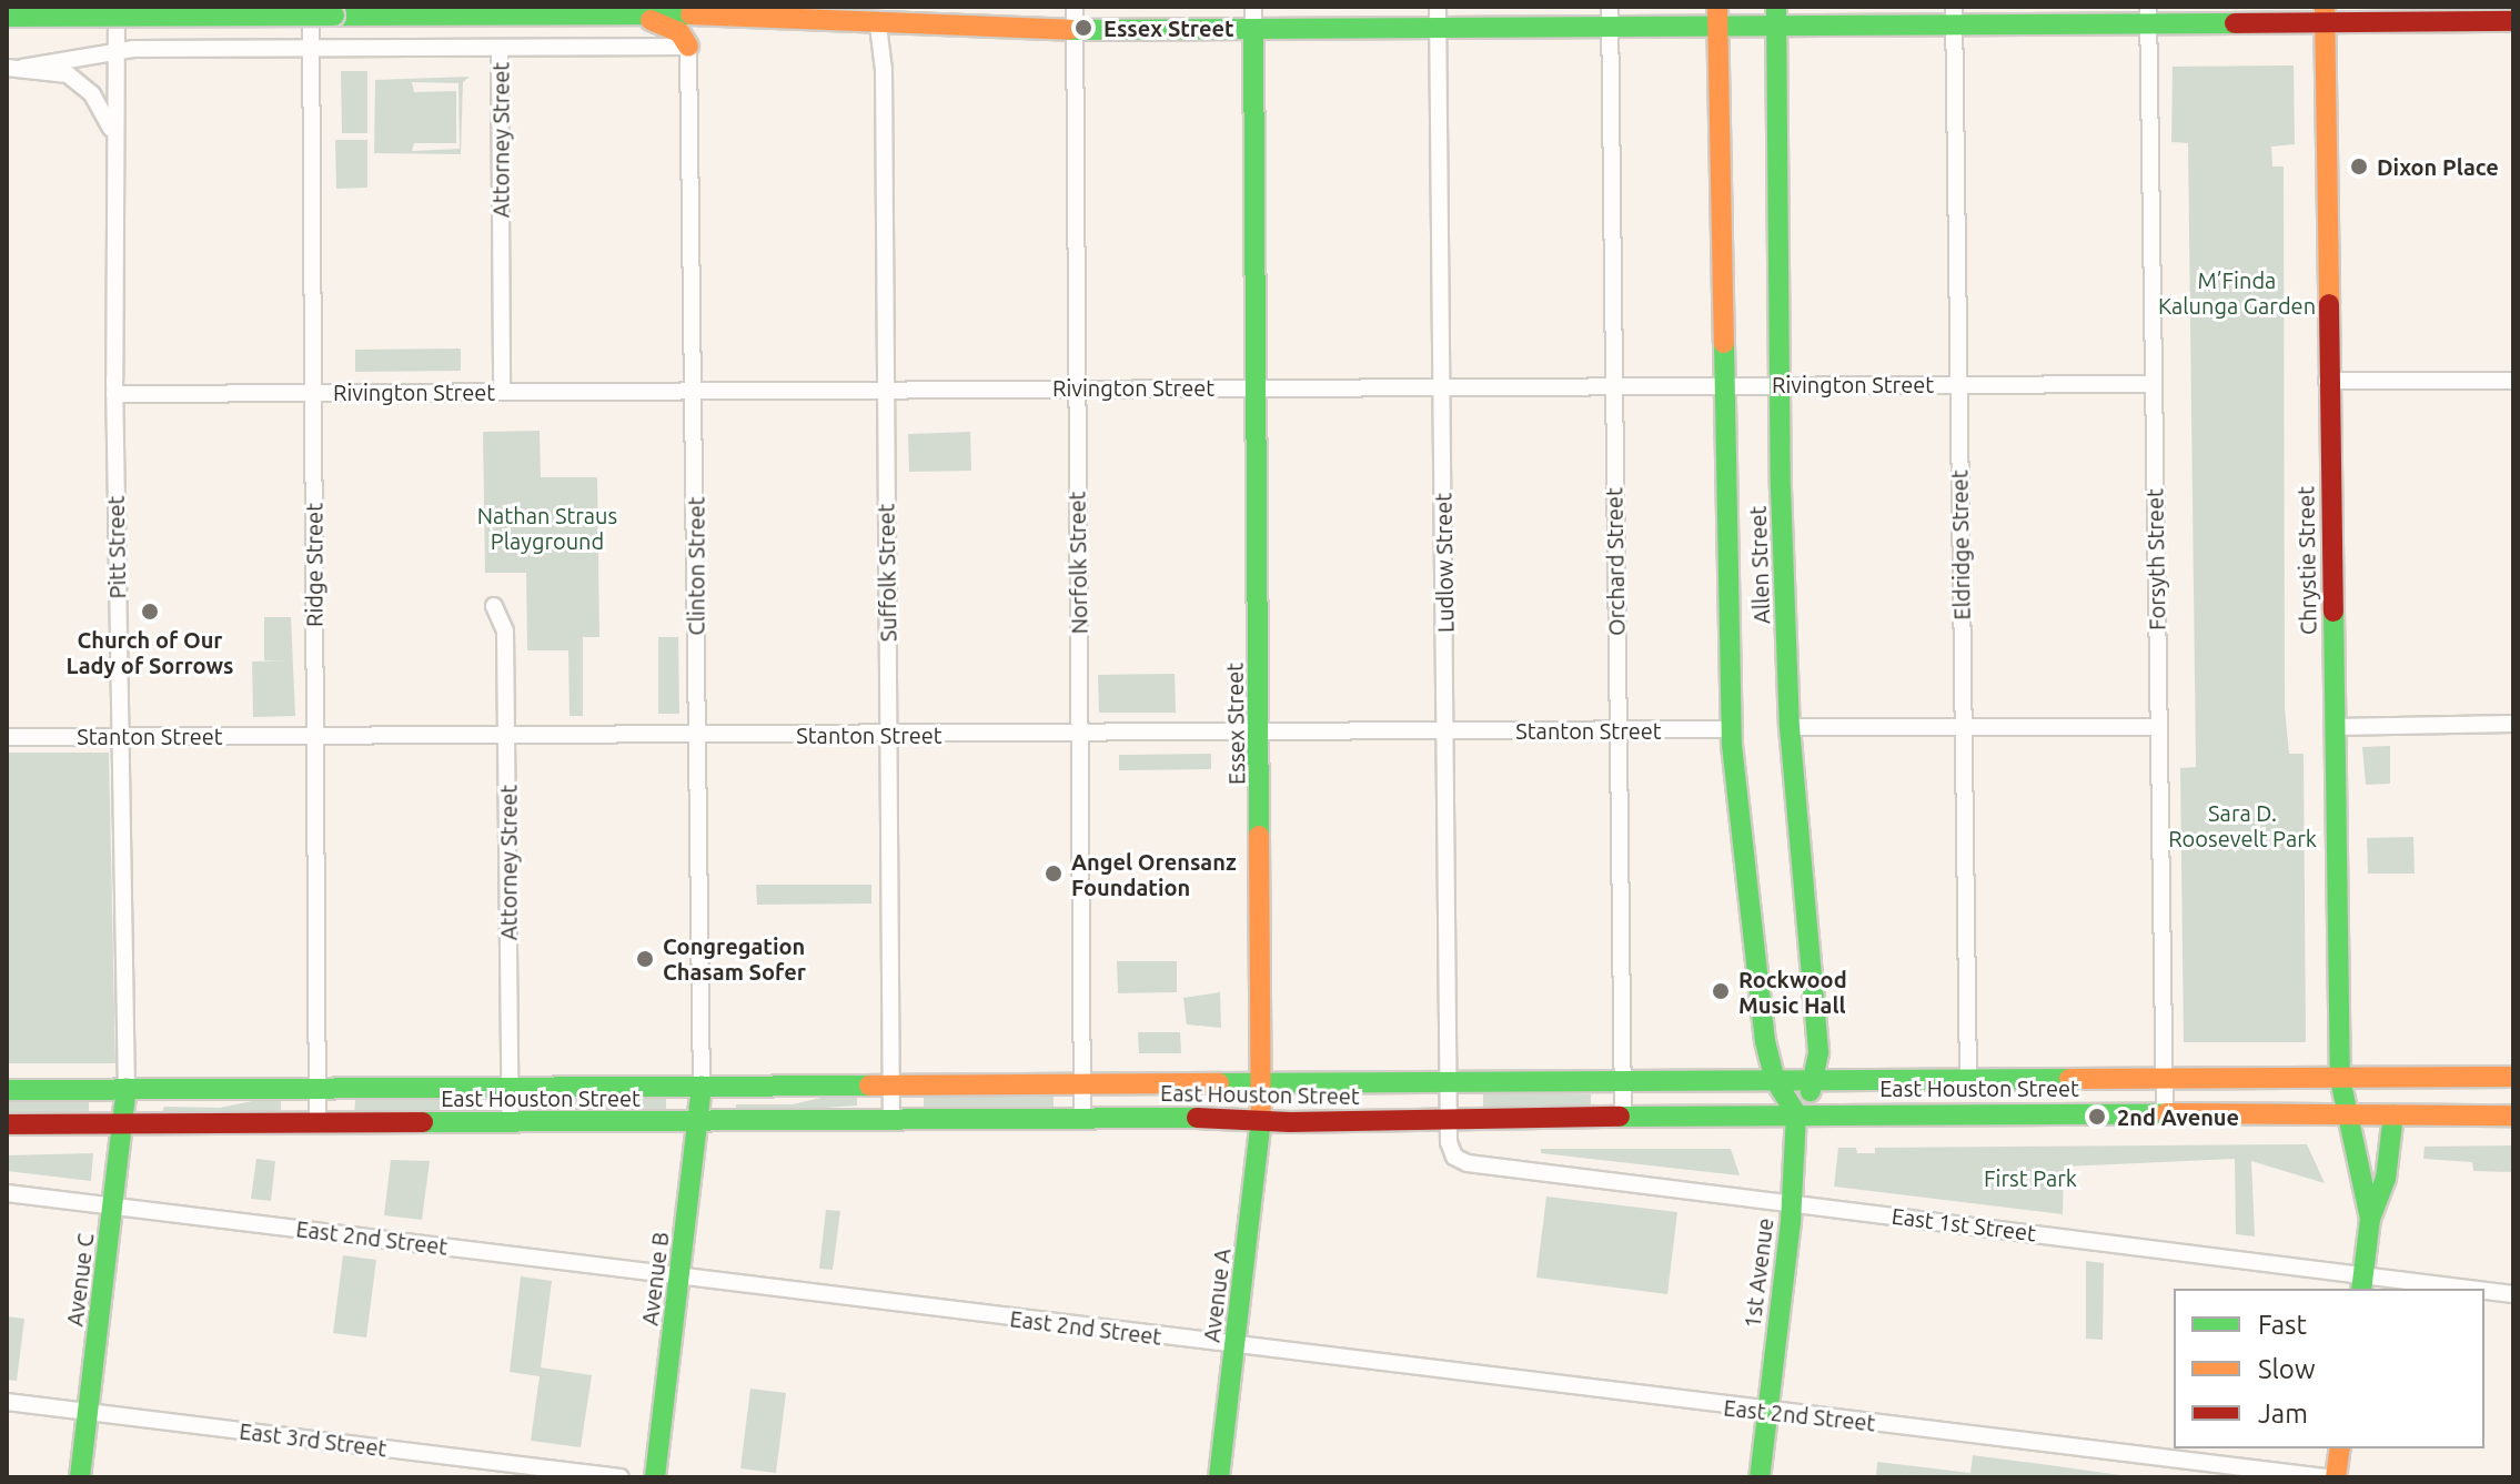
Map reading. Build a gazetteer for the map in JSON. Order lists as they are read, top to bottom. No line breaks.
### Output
{"streets":{"main road":["Chrystie Street","Allen Street","Essex Street","East Houston Street","1st Avenue","Avenue B","Avenue C","Avenue A"],"street":["Attorney Street","Rivington Street","Eldridge Street","Pitt Street","Forsyth Street","Orchard Street","Norfolk Street","Ludlow Street","Ridge Street","Clinton Street","Suffolk Street","Stanton Street","East 1st Street","East 2nd Street","East 3rd Street"]},"crossings":[["Attorney Street","Rivington Street"],["Attorney Street","Stanton Street"],["Attorney Street","East Houston Street"],["Rivington Street","Eldridge Street"],["Rivington Street","Pitt Street"],["Rivington Street","Forsyth Street"],["Rivington Street","Orchard Street"],["Rivington Street","Norfolk Street"],["Rivington Street","Ludlow Street"],["Rivington Street","Ridge Street"],["Rivington Street","Allen Street"],["Rivington Street","Clinton Street"],["Rivington Street","Suffolk Street"],["Rivington Street","Essex Street"],["Eldridge Street","East Houston Street"],["Pitt Street","Stanton Street"],["Pitt Street","East Houston Street"],["Pitt Street","Avenue C"],["Forsyth Street","East Houston Street"],["Chrystie Street","East Houston Street"],["Orchard Street","Stanton Street"],["Orchard Street","East Houston Street"],["Norfolk Street","Stanton Street"],["Norfolk Street","East Houston Street"],["Ludlow Street","Stanton Street"],["Ludlow Street","East Houston Street"],["Ludlow Street","East 1st Street"],["Ridge Street","Stanton Street"],["Ridge Street","East Houston Street"],["Allen Street","Stanton Street"],["Allen Street","East Houston Street"],["Clinton Street","Stanton Street"],["Clinton Street","East Houston Street"],["Clinton Street","Avenue B"],["Suffolk Street","Stanton Street"],["Suffolk Street","East Houston Street"],["Essex Street","Stanton Street"],["Essex Street","East Houston Street"],["Essex Street","Avenue A"],["East Houston Street","East 1st Street"],["East Houston Street","1st Avenue"],["East Houston Street","Avenue B"],["East Houston Street","Avenue C"],["East Houston Street","Avenue A"],["East 1st Street","1st Avenue"],["East 2nd Street","1st Avenue"],["East 2nd Street","Avenue B"],["East 2nd Street","Avenue C"],["East 2nd Street","Avenue A"],["Avenue C","East 3rd Street"]],"parks":["M’Finda Kalunga Garden","Nathan Straus Playground","Sara D. Roosevelt Park","First Park"],"places":["Essex Street","Dixon Place","Church of Our Lady of Sorrows","Angel Orensanz Foundation","Congregation Chasam Sofer","Rockwood Music Hall","2nd Avenue"],"legend":["Fast","Slow","Jam"]}
